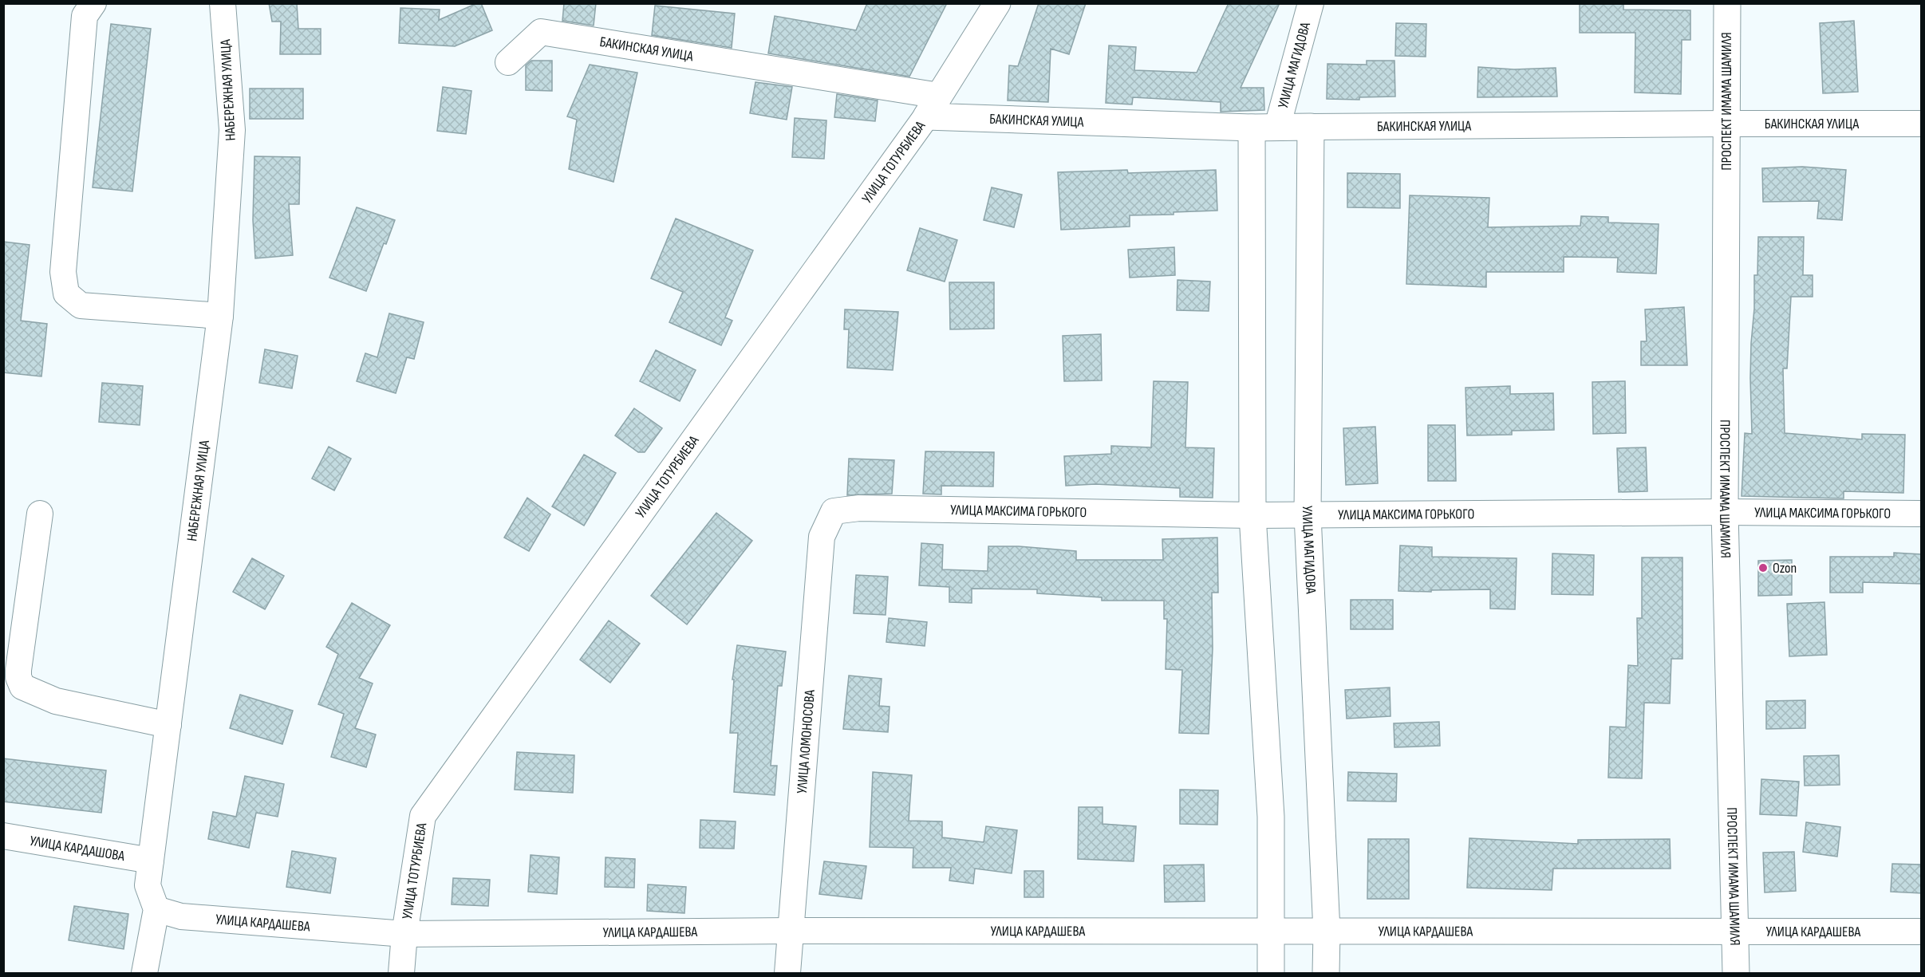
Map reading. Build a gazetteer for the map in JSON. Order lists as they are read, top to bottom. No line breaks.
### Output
{"streets":{"main road":["БАКИНСКАЯ УЛИЦА","УЛИЦА МАГИДОВА","ПРОСПЕКТ ИМАМА ШАМИЛЯ","УЛИЦА ТОТУРБИЕВА"],"street":["НАБЕРЕЖНАЯ УЛИЦА","УЛИЦА МАКСИМА ГОРЬКОГО","УЛИЦА ЛОМОНОСОВА","УЛИЦА КАРДАШОВА","УЛИЦА КАРДАШЕВА"]},"crossings":[["БАКИНСКАЯ УЛИЦА","УЛИЦА МАГИДОВА"],["БАКИНСКАЯ УЛИЦА","ПРОСПЕКТ ИМАМА ШАМИЛЯ"],["БАКИНСКАЯ УЛИЦА","УЛИЦА ТОТУРБИЕВА"],["УЛИЦА МАГИДОВА","УЛИЦА МАКСИМА ГОРЬКОГО"],["УЛИЦА МАГИДОВА","УЛИЦА КАРДАШЕВА"],["НАБЕРЕЖНАЯ УЛИЦА","УЛИЦА КАРДАШОВА"],["НАБЕРЕЖНАЯ УЛИЦА","УЛИЦА КАРДАШЕВА"],["ПРОСПЕКТ ИМАМА ШАМИЛЯ","УЛИЦА МАКСИМА ГОРЬКОГО"],["ПРОСПЕКТ ИМАМА ШАМИЛЯ","УЛИЦА КАРДАШЕВА"],["УЛИЦА ТОТУРБИЕВА","УЛИЦА КАРДАШЕВА"],["УЛИЦА МАКСИМА ГОРЬКОГО","УЛИЦА ЛОМОНОСОВА"],["УЛИЦА ЛОМОНОСОВА","УЛИЦА КАРДАШЕВА"]],"places":["Ozon"]}
